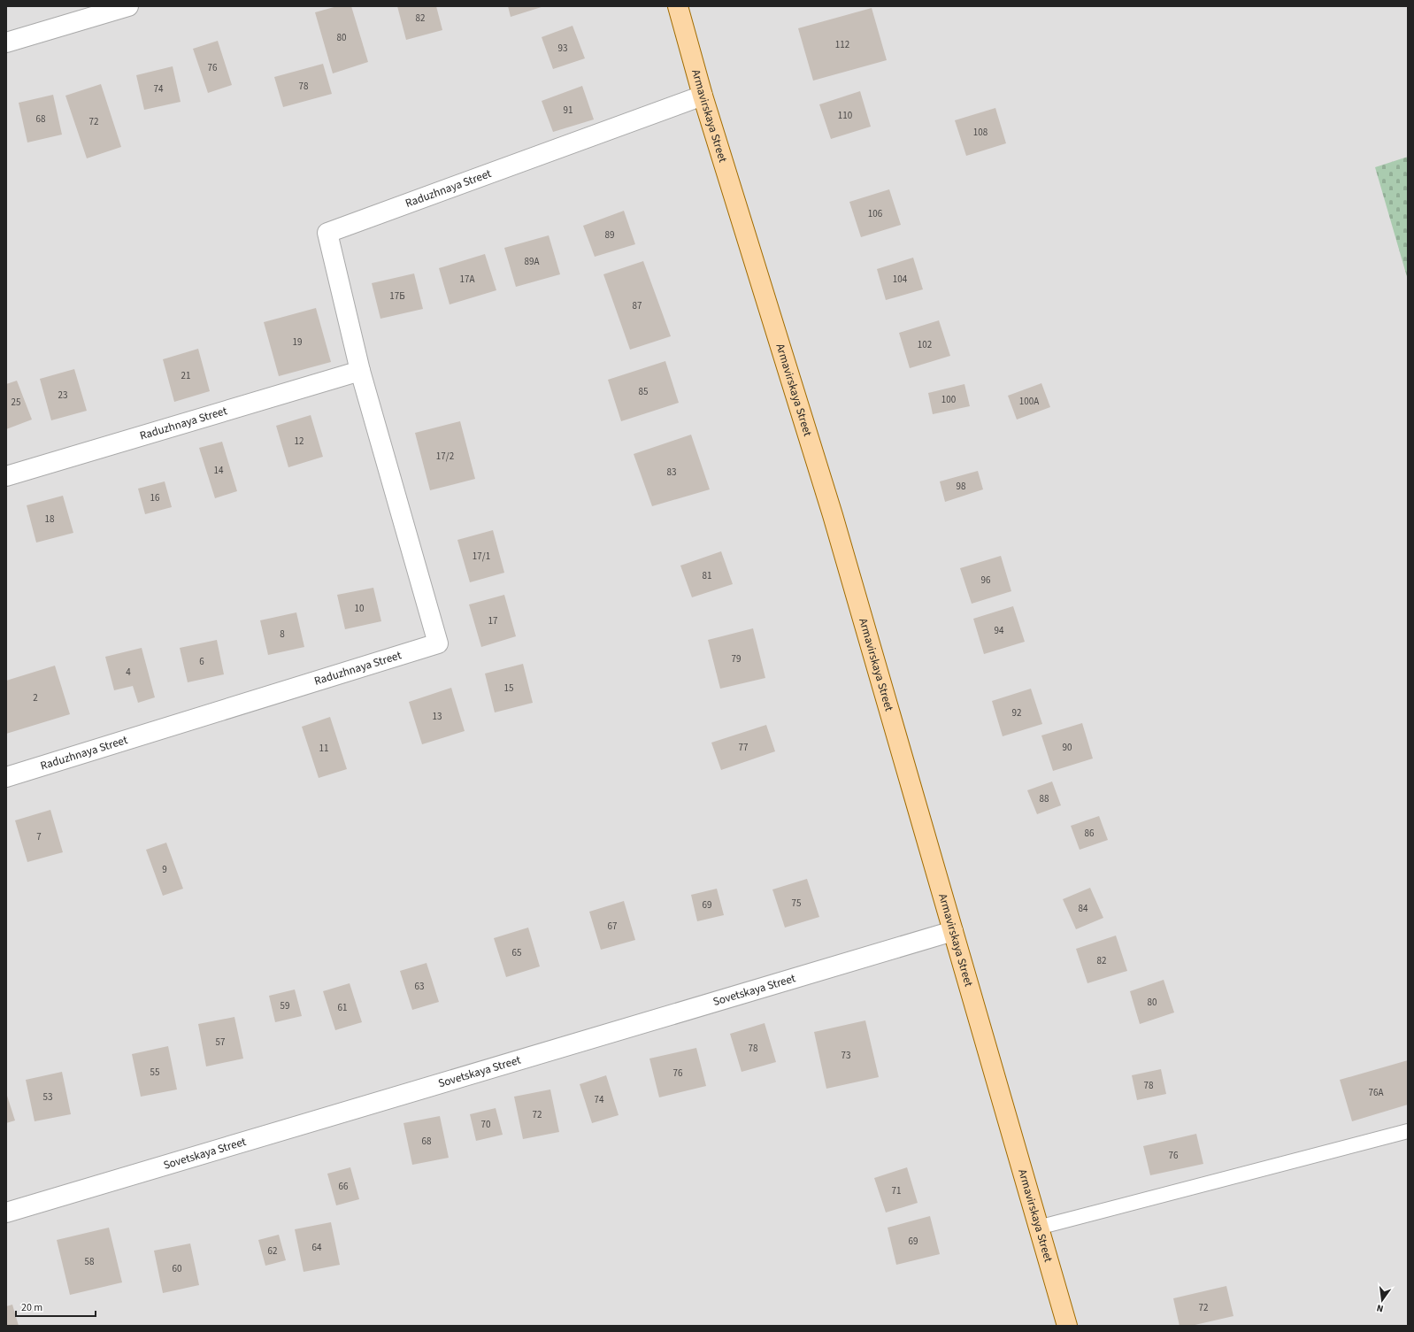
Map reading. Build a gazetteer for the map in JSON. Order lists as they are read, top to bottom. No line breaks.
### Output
{"streets":{"main road":["Armavirskaya Street"],"street":["Raduzhnaya Street","Sovetskaya Street"]},"crossings":[["Armavirskaya Street","Raduzhnaya Street"],["Armavirskaya Street","Sovetskaya Street"]],"house_numbers":["82","80","112","93","76","78","74","91","110","68","72","108","106","89","89А","17А","104","17Б","87","19","102","21","85","23","100","100А","25","12","17/2","14","83","98","16","18","17/1","81","96","10","17","94","8","79","6","4","15","2","92","13","77","90","11","88","86","7","9","75","69","84","67","65","82","63","80","59","61","57","78","73","55","76","78","76А","53","74","72","70","68","76","66","71","69","64","62","58","60","72"],"scale_bar":"20 m","north":"bottom"}
